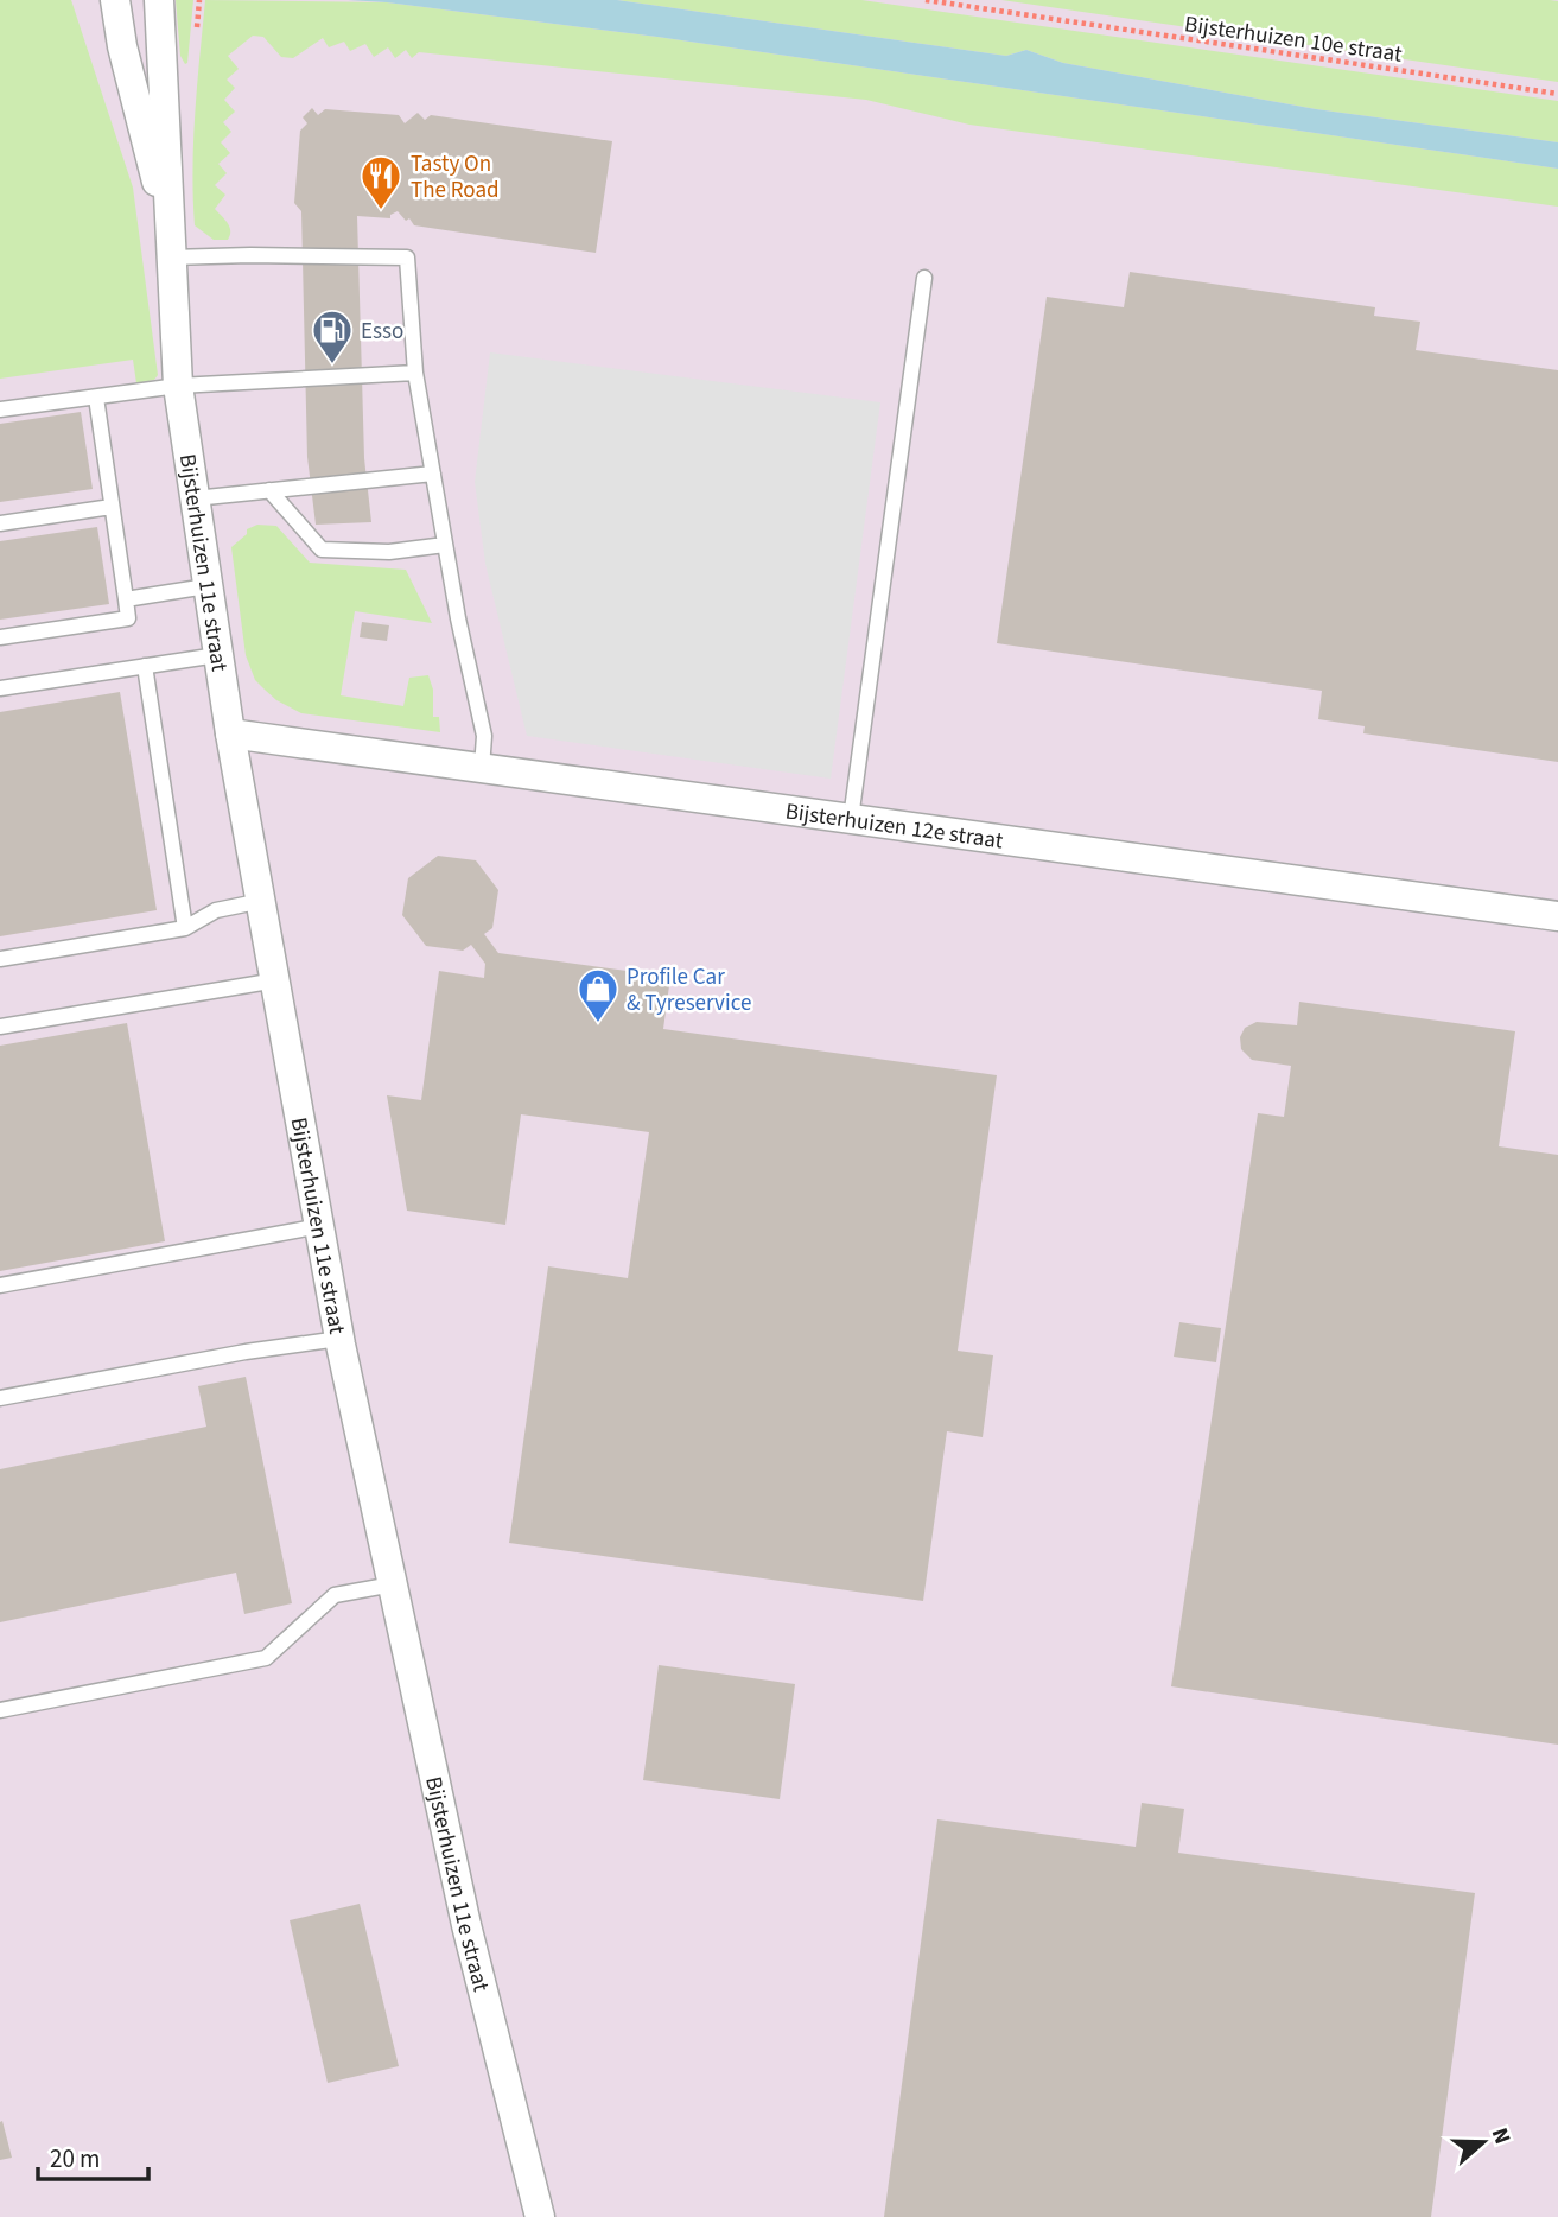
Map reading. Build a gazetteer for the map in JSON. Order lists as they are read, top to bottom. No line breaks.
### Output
{"streets":{"street":["Bijsterhuizen 11e straat","Bijsterhuizen 12e straat"],"path":["Bijsterhuizen 10e straat"]},"crossings":[["Bijsterhuizen 11e straat","Bijsterhuizen 12e straat"]],"places":{"restaurant":["Tasty On The Road"],"fuel station":["Esso"],"shop":["Profile Car & Tyreservice"]},"scale_bar":"20 m","north":"right"}
